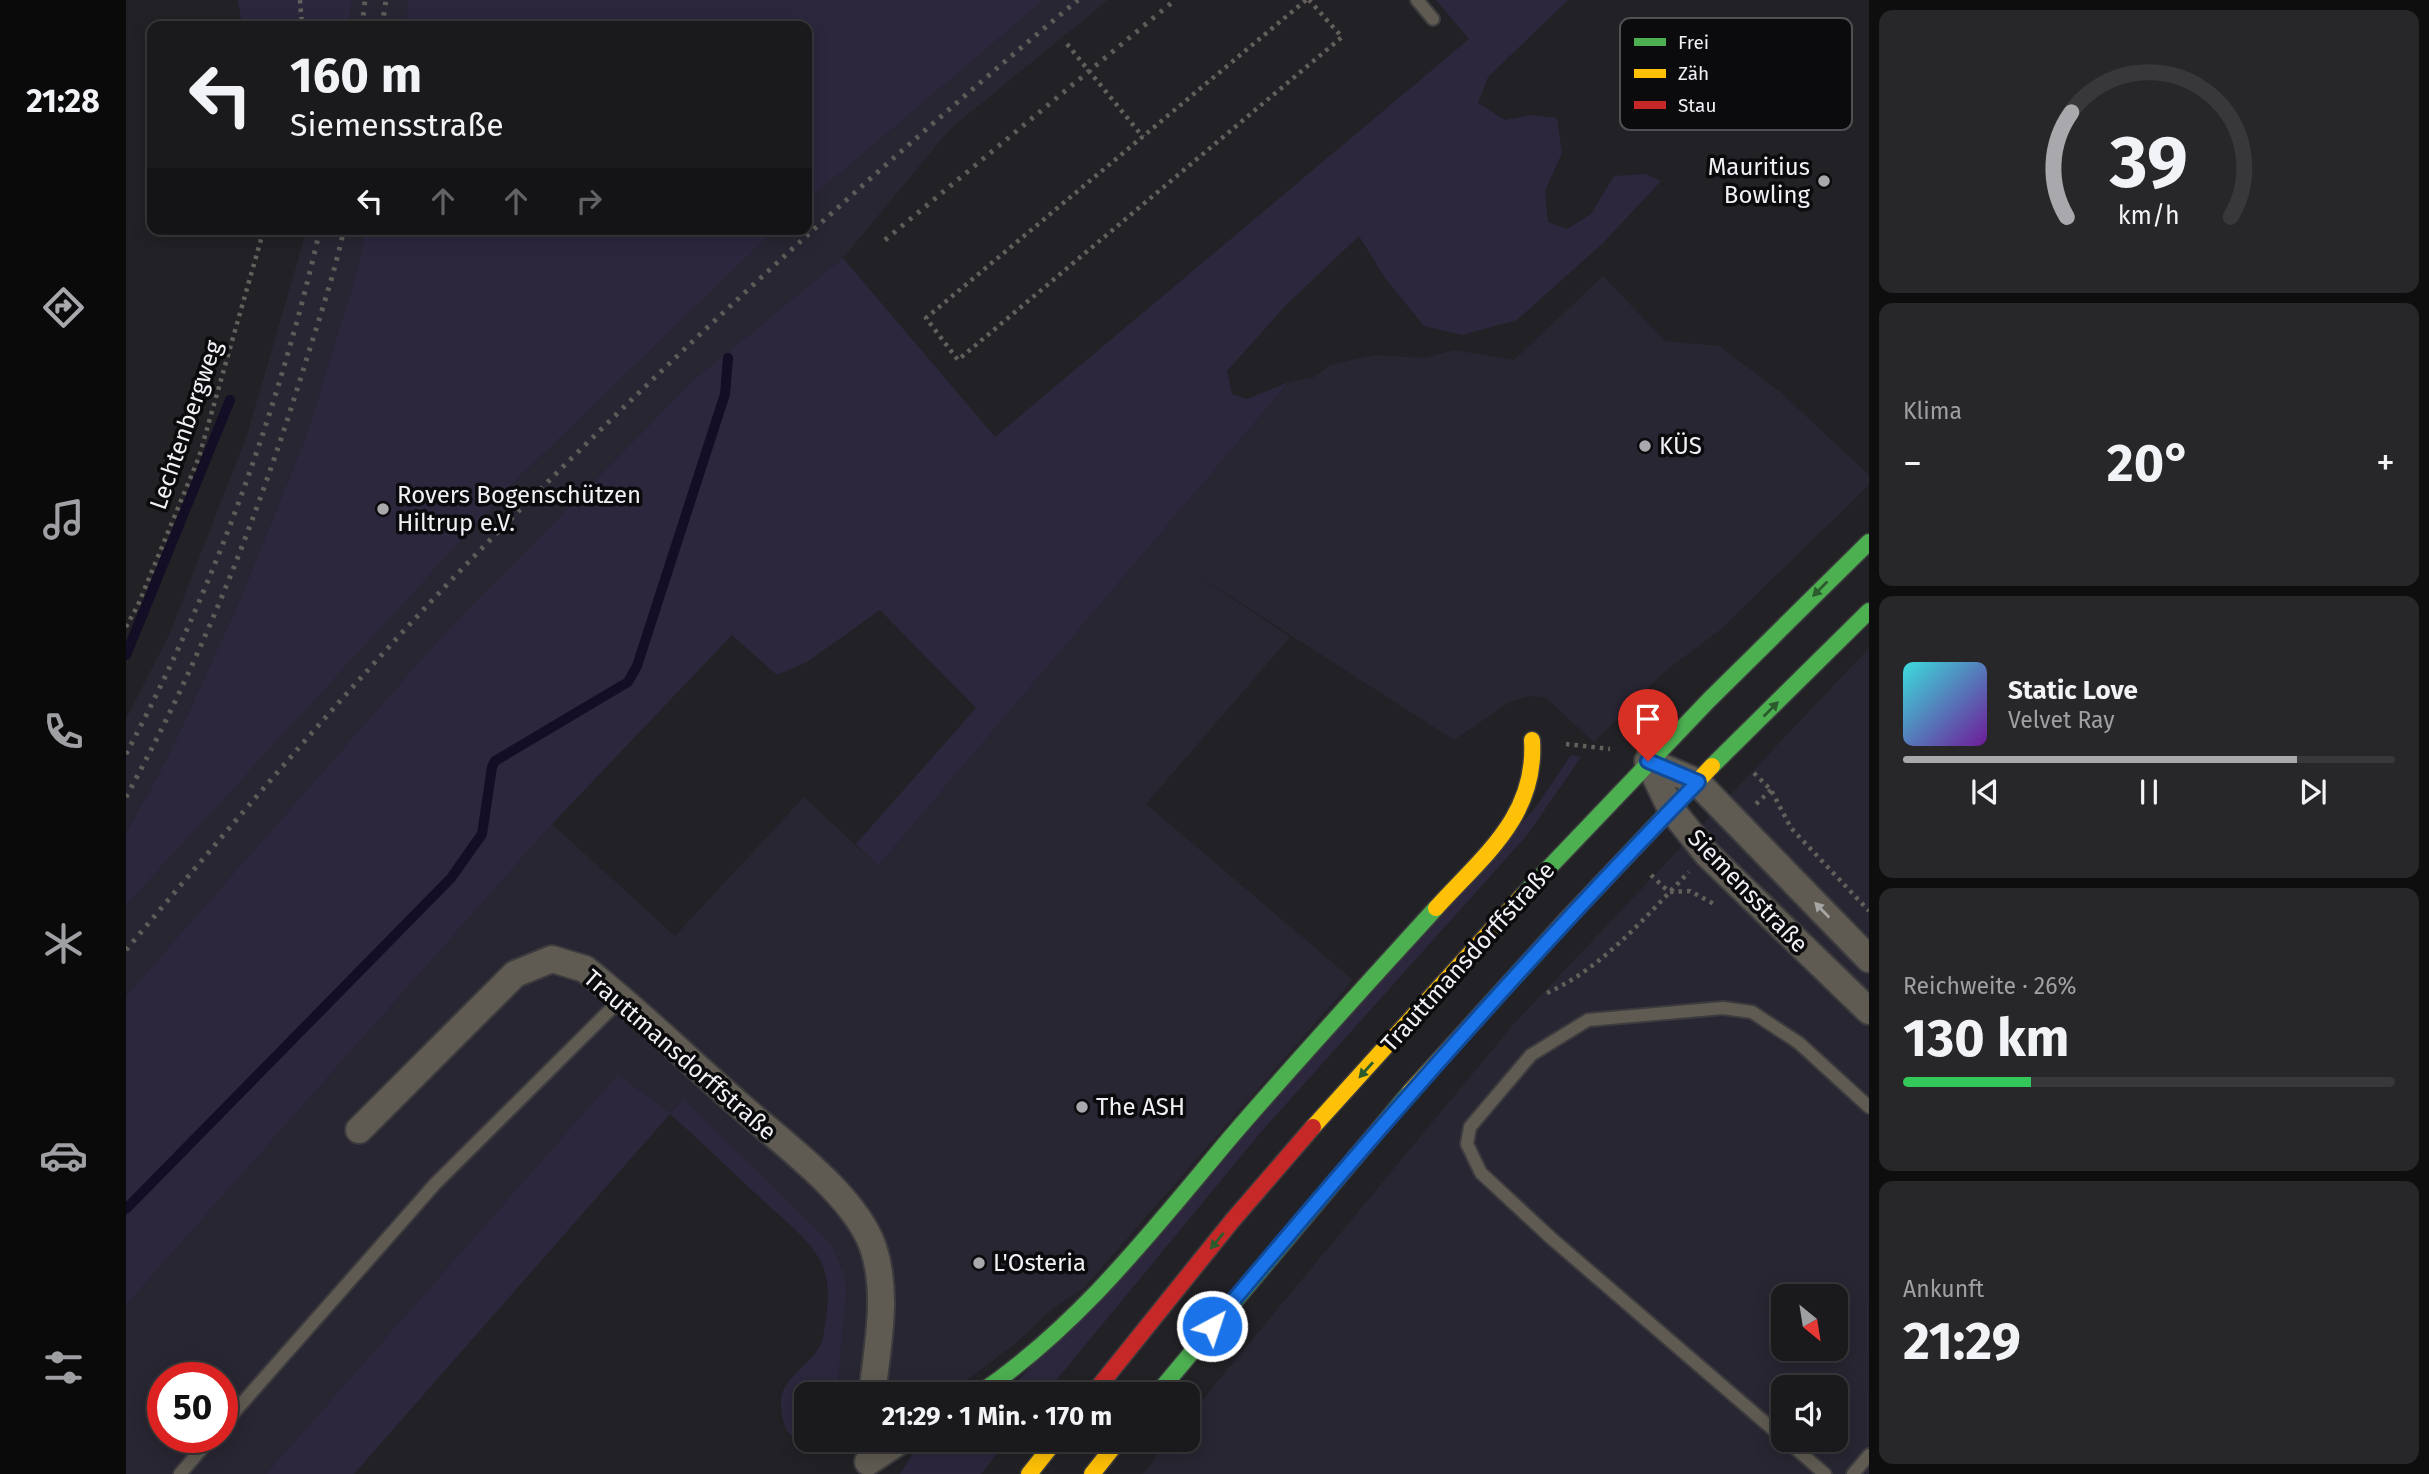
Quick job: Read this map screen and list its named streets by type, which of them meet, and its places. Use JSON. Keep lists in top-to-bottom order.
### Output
{
  "streets": {
    "main road": ["Trauttmansdorffstraße"],
    "street": ["Siemensstraße"],
    "path": ["Lechtenbergweg"]
  },
  "crossings": [
    ["Siemensstraße", "Trauttmansdorffstraße"]
  ],
  "places": [
    "Mauritius Bowling",
    "KÜS",
    "Rovers Bogenschützen Hiltrup e.V.",
    "The ASH",
    "L'Osteria"
  ],
  "legend": ["Frei", "Zäh", "Stau"],
  "north": "bottom right",
  "page": {
    "tabs": "21:28",
    "turn": ["160 m", "Siemensstraße"],
    "tile": [
      "Klima",
      ["Reichweite · 26%", "130 km"],
      ["Ankunft", "21:29"]
    ],
    "heat": ["−", "20°", "+"],
    "song": ["Static Love", "Velvet Ray"],
    "limit": "50",
    "trip": "21:29 · 1 Min. · 170 m",
    "gauge": ["39", "km/h"]
  }
}
